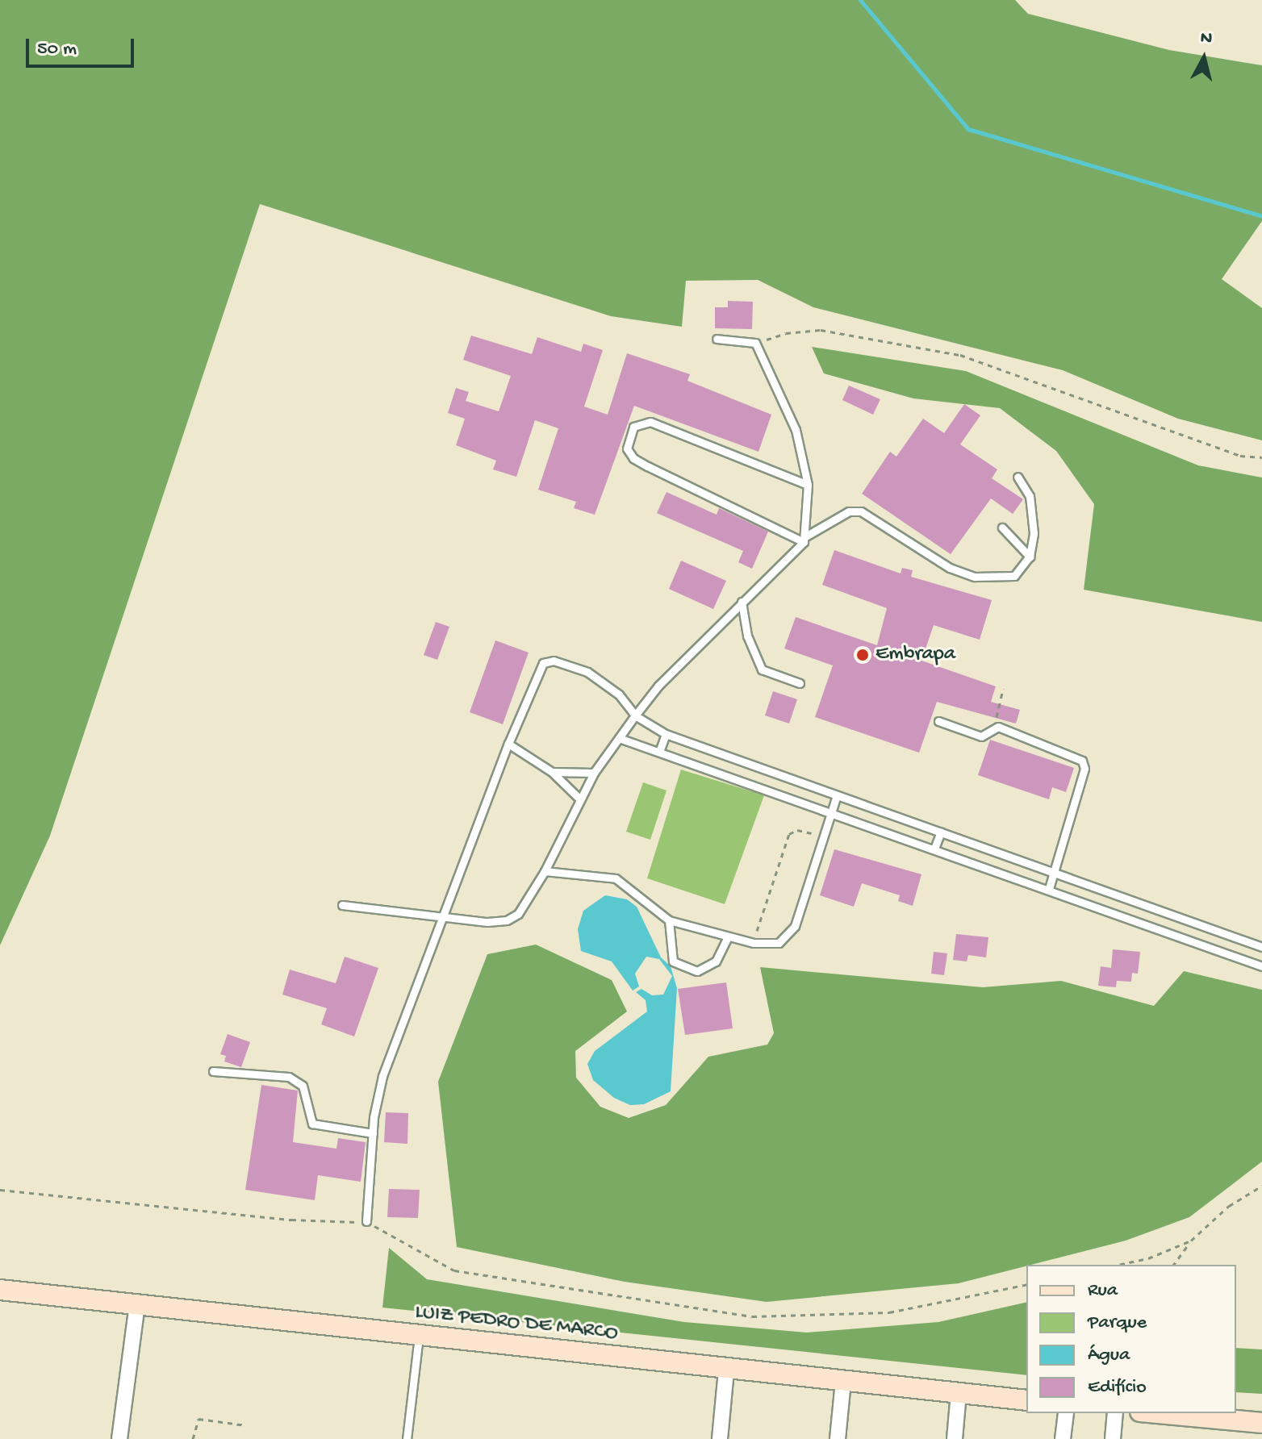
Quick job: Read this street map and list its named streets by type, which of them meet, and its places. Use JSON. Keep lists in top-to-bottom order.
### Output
{
  "streets": {
    "main road": ["LUIZ PEDRO DE MARCO"]
  },
  "places": ["Embrapa"],
  "legend": [
    "Rua",
    "Parque",
    "Água",
    "Edifício"
  ],
  "scale_bar": "50 m",
  "north": "top"
}
